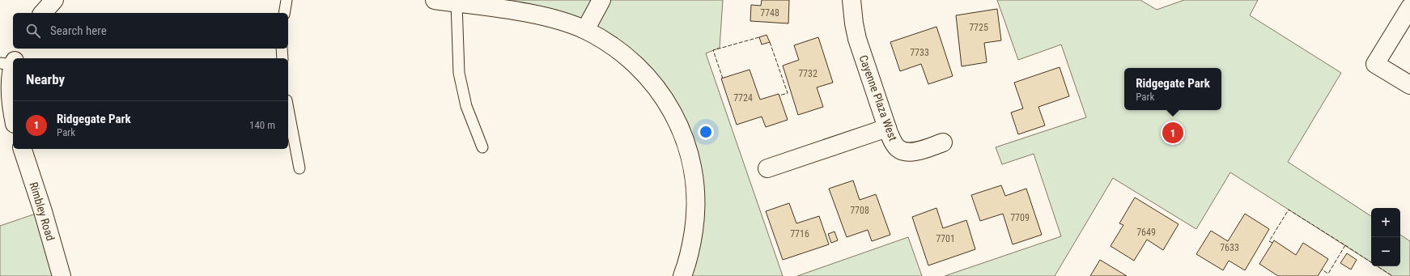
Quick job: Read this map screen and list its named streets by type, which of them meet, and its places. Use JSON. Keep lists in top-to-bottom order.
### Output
{
  "streets": {
    "street": ["Cayenne Plaza West", "Rimbley Road"]
  },
  "house_numbers": [
    "7748",
    "7725",
    "7733",
    "7732",
    "7724",
    "7708",
    "7709",
    "7649",
    "7716",
    "7701",
    "7633"
  ],
  "page": {
    "search": "Search here",
    "heading": "Nearby",
    "popup": ["Ridgegate Park", "Park"],
    "list": [
      {
        "mark": "1",
        "name": "Ridgegate Park",
        "note": "Park",
        "value": "140 m"
      }
    ],
    "pins": "1",
    "map_buttons": ["+", "−"]
  }
}
